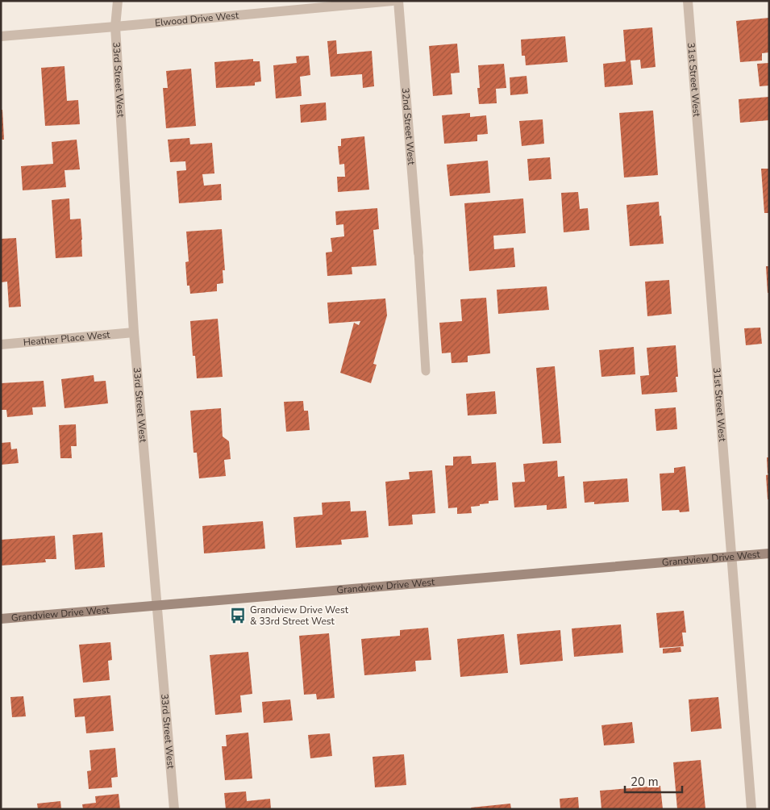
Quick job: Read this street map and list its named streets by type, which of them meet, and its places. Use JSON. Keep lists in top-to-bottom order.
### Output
{
  "streets": {
    "street": [
      "Elwood Drive West",
      "33rd Street West",
      "31st Street West",
      "32nd Street West",
      "Heather Place West",
      "Grandview Drive West"
    ]
  },
  "crossings": [
    ["Elwood Drive West", "33rd Street West"],
    ["33rd Street West", "Heather Place West"],
    ["33rd Street West", "Grandview Drive West"],
    ["31st Street West", "Grandview Drive West"]
  ],
  "places": {
    "bus stop": ["Grandview Drive West & 33rd Street West"]
  },
  "scale_bar": "20 m"
}
